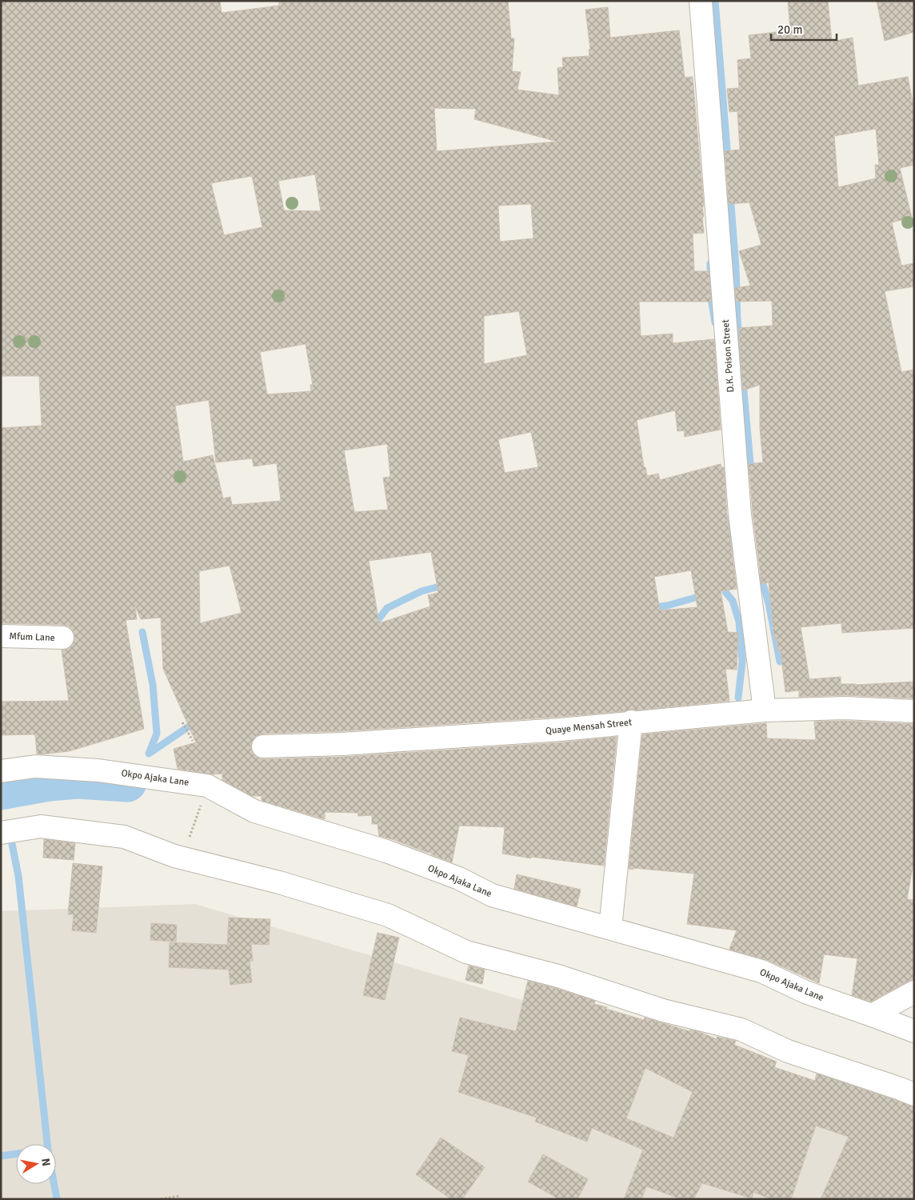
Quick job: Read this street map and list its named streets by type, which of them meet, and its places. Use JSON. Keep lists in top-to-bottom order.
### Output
{
  "streets": {
    "street": [
      "D.K. Poison Street",
      "Mfum Lane",
      "Quaye Mensah Street",
      "Okpo Ajaka Lane"
    ]
  },
  "crossings": [
    ["D.K. Poison Street", "Quaye Mensah Street"]
  ],
  "scale_bar": "20 m",
  "north": "right"
}
